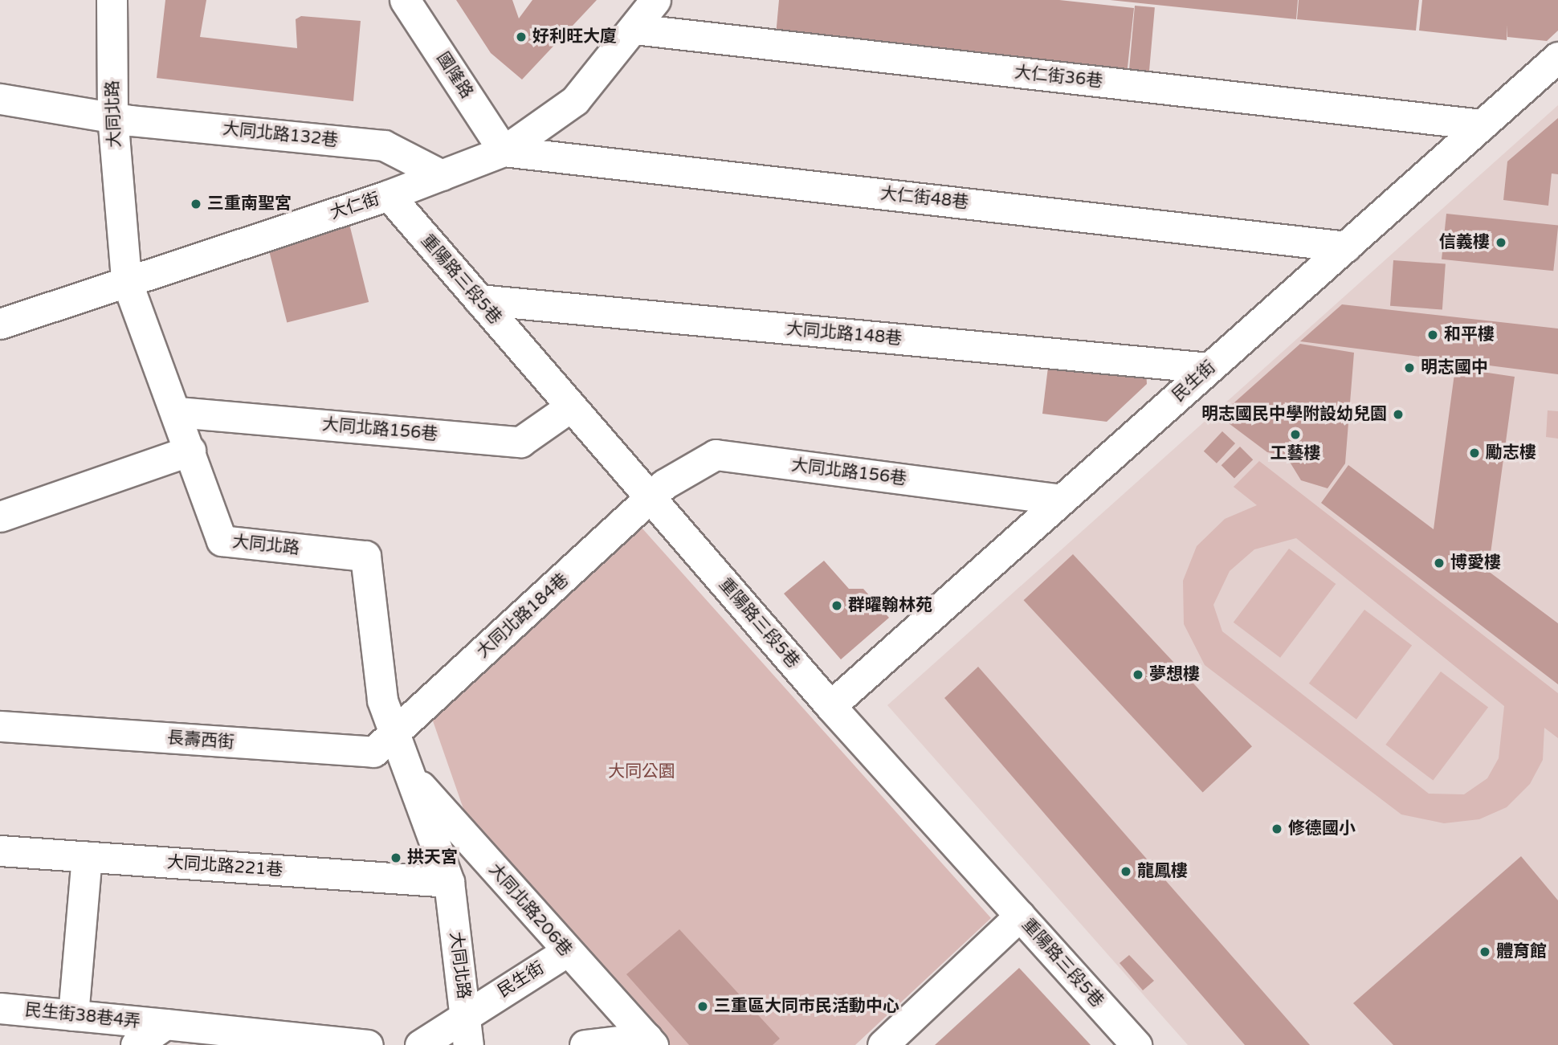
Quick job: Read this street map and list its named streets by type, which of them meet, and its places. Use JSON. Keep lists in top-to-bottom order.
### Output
{
  "streets": {
    "street": [
      "國隆路",
      "大仁街36巷",
      "大同北路",
      "大同北路132巷",
      "大仁街48巷",
      "大仁街",
      "重陽路三段5巷",
      "大同北路148巷",
      "民生街",
      "大同北路156巷",
      "大同北路184巷",
      "長壽西街",
      "大同北路221巷",
      "大同北路206巷",
      "民生街38巷4弄"
    ]
  },
  "crossings": [
    ["國隆路", "大仁街48巷"],
    ["國隆路", "大仁街"],
    ["大仁街36巷", "大仁街"],
    ["大仁街36巷", "民生街"],
    ["大同北路", "大同北路132巷"],
    ["大同北路", "大仁街"],
    ["大同北路", "民生街"],
    ["大同北路", "大同北路156巷"],
    ["大同北路", "大同北路184巷"],
    ["大同北路", "長壽西街"],
    ["大同北路", "大同北路221巷"],
    ["大同北路", "大同北路206巷"],
    ["大同北路132巷", "大仁街"],
    ["大仁街48巷", "大仁街"],
    ["大仁街48巷", "民生街"],
    ["大仁街", "重陽路三段5巷"],
    ["重陽路三段5巷", "大同北路148巷"],
    ["重陽路三段5巷", "民生街"],
    ["重陽路三段5巷", "大同北路156巷"],
    ["重陽路三段5巷", "大同北路184巷"],
    ["大同北路148巷", "民生街"],
    ["民生街", "大同北路156巷"],
    ["民生街", "大同北路206巷"],
    ["大同北路156巷", "大同北路184巷"],
    ["大同北路184巷", "長壽西街"]
  ],
  "parks": ["大同公園"],
  "places": [
    "好利旺大廈",
    "三重南聖宮",
    "信義樓",
    "和平樓",
    "明志國中",
    "明志國民中學附設幼兒園",
    "工藝樓",
    "勵志樓",
    "博愛樓",
    "群曜翰林苑",
    "夢想樓",
    "修德國小",
    "拱天宮",
    "龍鳳樓",
    "體育館",
    "三重區大同市民活動中心"
  ]
}
